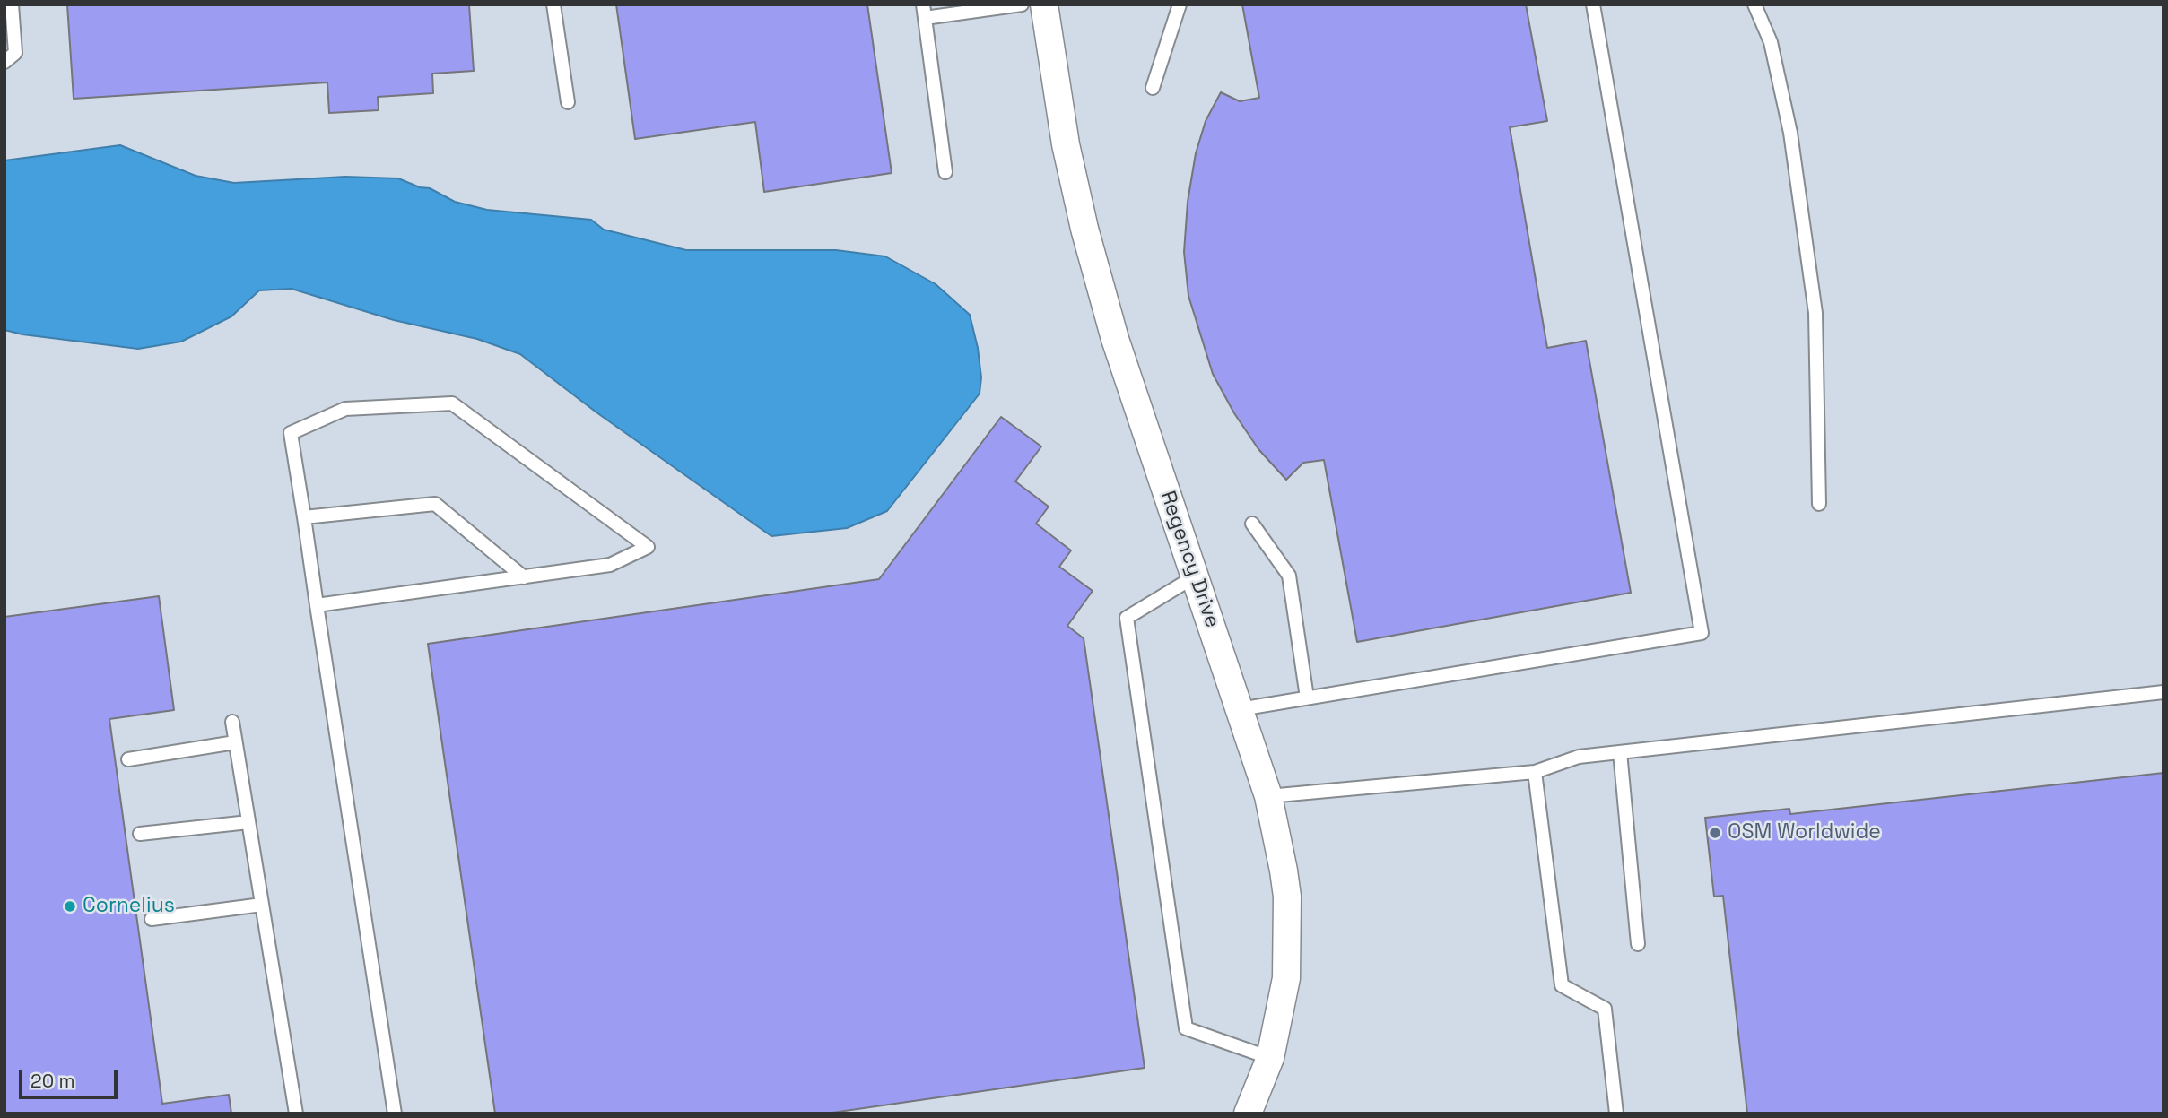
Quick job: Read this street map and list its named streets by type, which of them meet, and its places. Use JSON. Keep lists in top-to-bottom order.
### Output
{
  "streets": {
    "street": ["Regency Drive"]
  },
  "places": ["OSM Worldwide", "Cornelius"],
  "scale_bar": "20 m"
}
